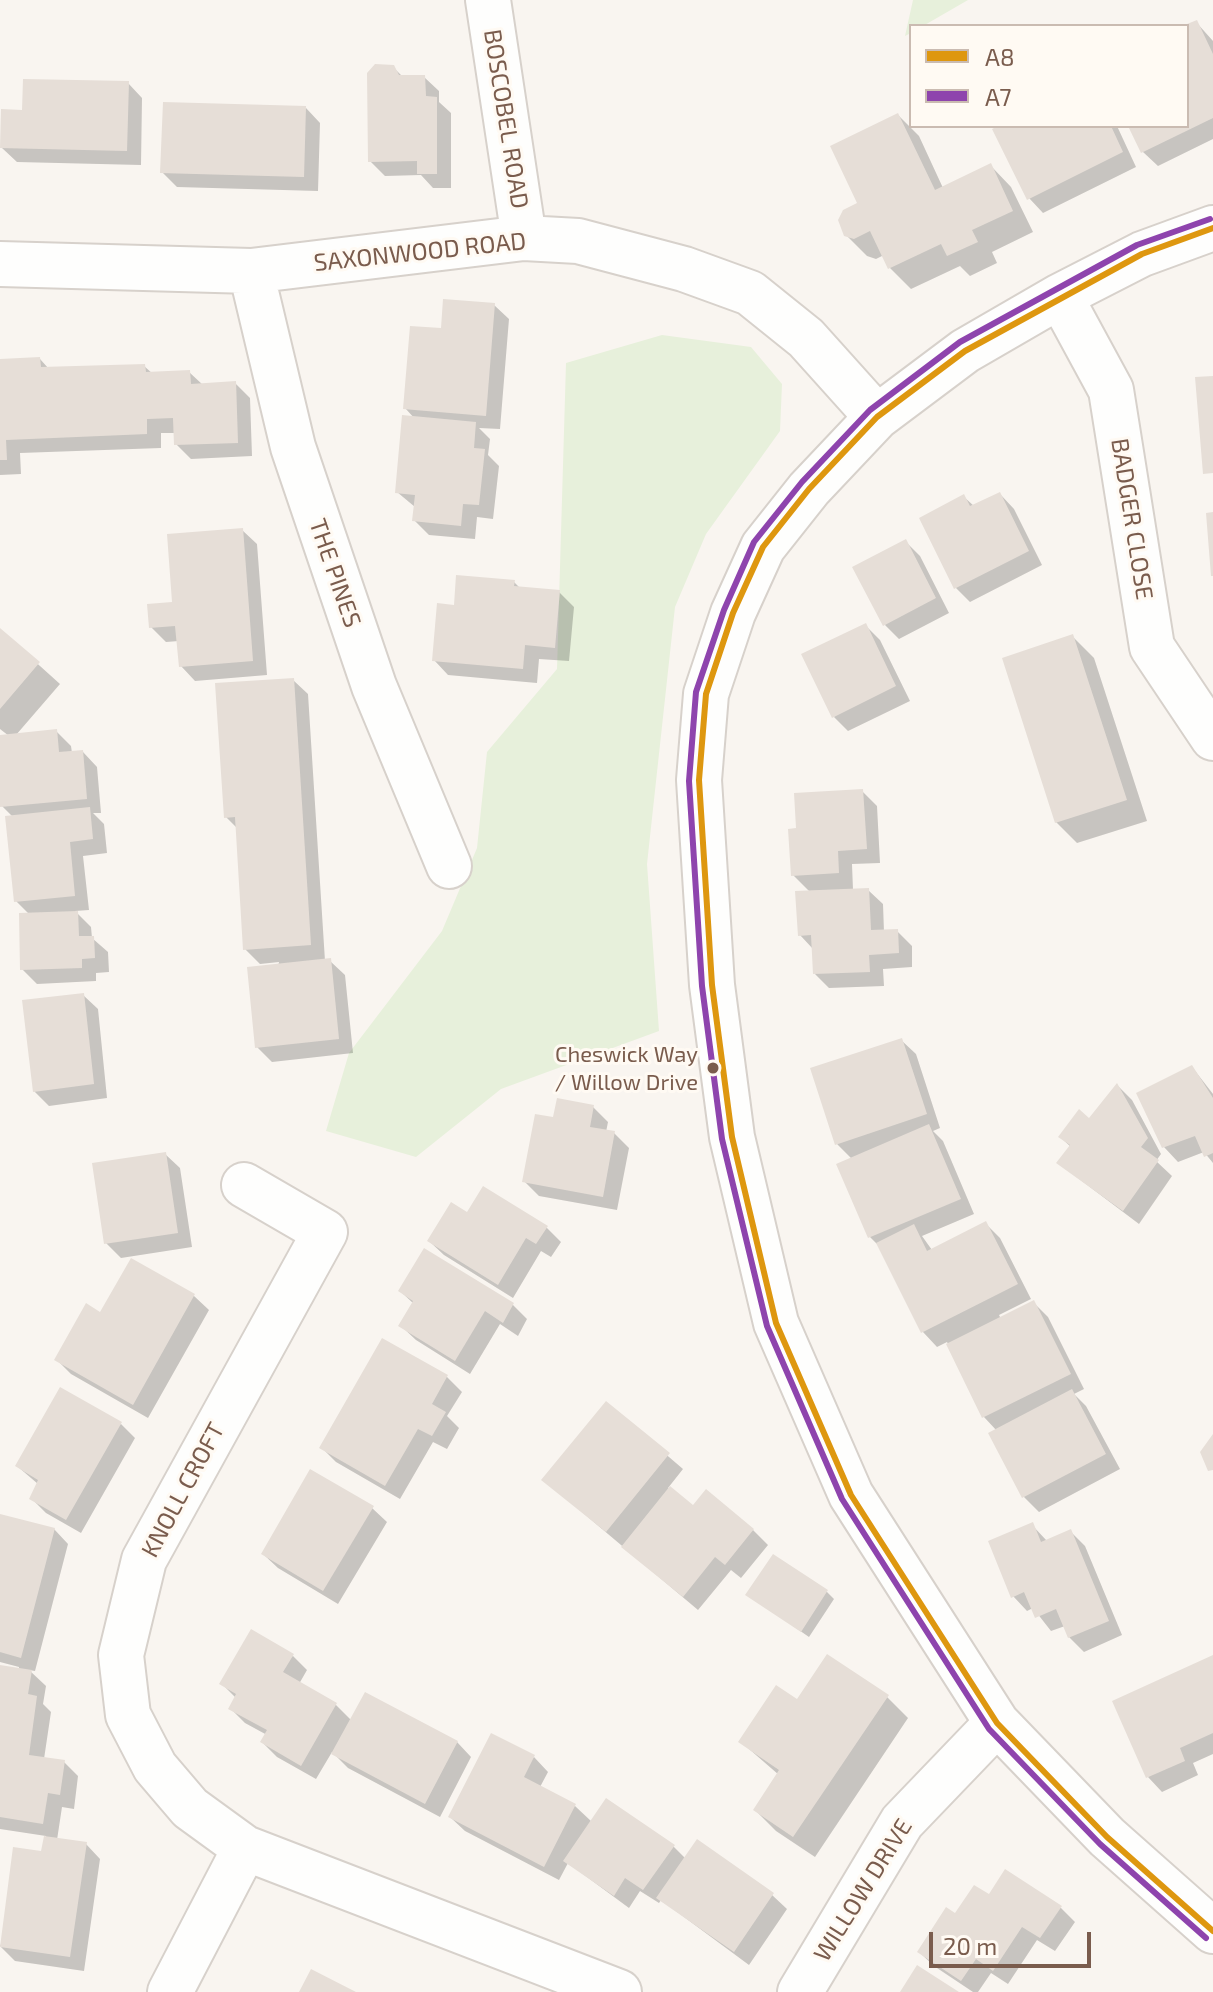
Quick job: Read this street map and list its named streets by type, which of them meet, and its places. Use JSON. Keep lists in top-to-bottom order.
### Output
{
  "streets": {
    "street": [
      "BOSCOBEL ROAD",
      "SAXONWOOD ROAD",
      "BADGER CLOSE",
      "THE PINES",
      "KNOLL CROFT",
      "WILLOW DRIVE"
    ]
  },
  "crossings": [
    ["BOSCOBEL ROAD", "SAXONWOOD ROAD"],
    ["SAXONWOOD ROAD", "THE PINES"]
  ],
  "places": ["Cheswick Way / Willow Drive"],
  "lines": ["transit line A7", "transit line A8"],
  "legend": ["A8", "A7"],
  "scale_bar": "20 m"
}
